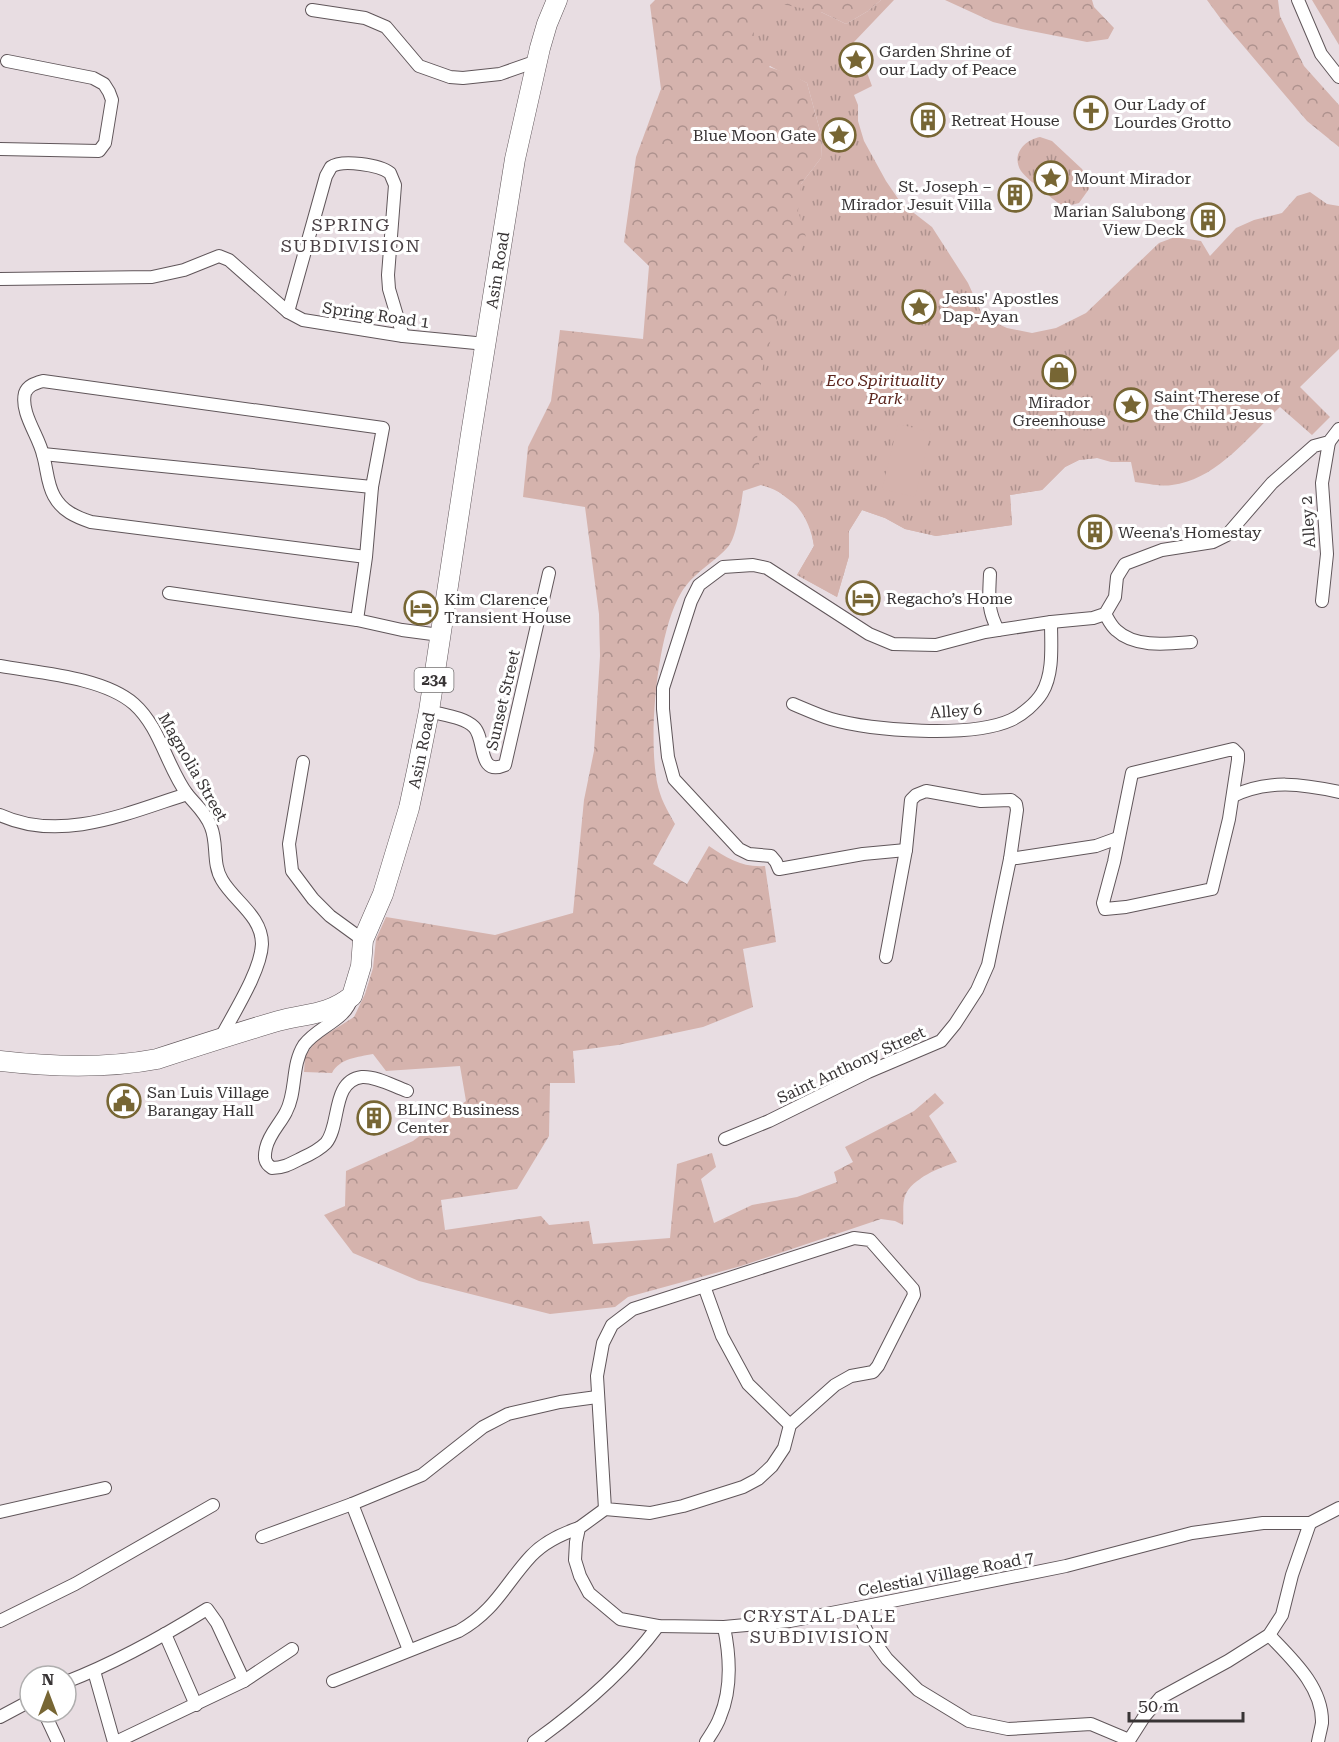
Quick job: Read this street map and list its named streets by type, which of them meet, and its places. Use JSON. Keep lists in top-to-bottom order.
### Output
{
  "streets": {
    "main road": ["Asin Road", "234"],
    "street": [
      "Spring Road 1",
      "Alley 2",
      "Sunset Street",
      "Alley 6",
      "Magnolia Street",
      "Saint Anthony Street",
      "Celestial Village Road 7"
    ]
  },
  "crossings": [
    ["Asin Road", "Spring Road 1"],
    ["Asin Road", "Sunset Street"]
  ],
  "districts": ["SPRING SUBDIVISION", "CRYSTAL DALE SUBDIVISION"],
  "parks": ["Eco Spirituality Park"],
  "places": {
    "place": [
      "Garden Shrine of our Lady of Peace",
      "Blue Moon Gate",
      "Mount Mirador",
      "Jesus' Apostles Dap-Ayan",
      "Saint Therese of the Child Jesus"
    ],
    "church": ["Our Lady of Lourdes Grotto"],
    "building": [
      "Retreat House",
      "St. Joseph – Mirador Jesuit Villa",
      "Marian Salubong View Deck",
      "Weena's Homestay",
      "BLINC Business Center"
    ],
    "shop": ["Mirador Greenhouse"],
    "hotel": ["Regacho’s Home", "Kim Clarence Transient House"],
    "public building": ["San Luis Village Barangay Hall"]
  },
  "scale_bar": "50 m",
  "north": "top"
}
